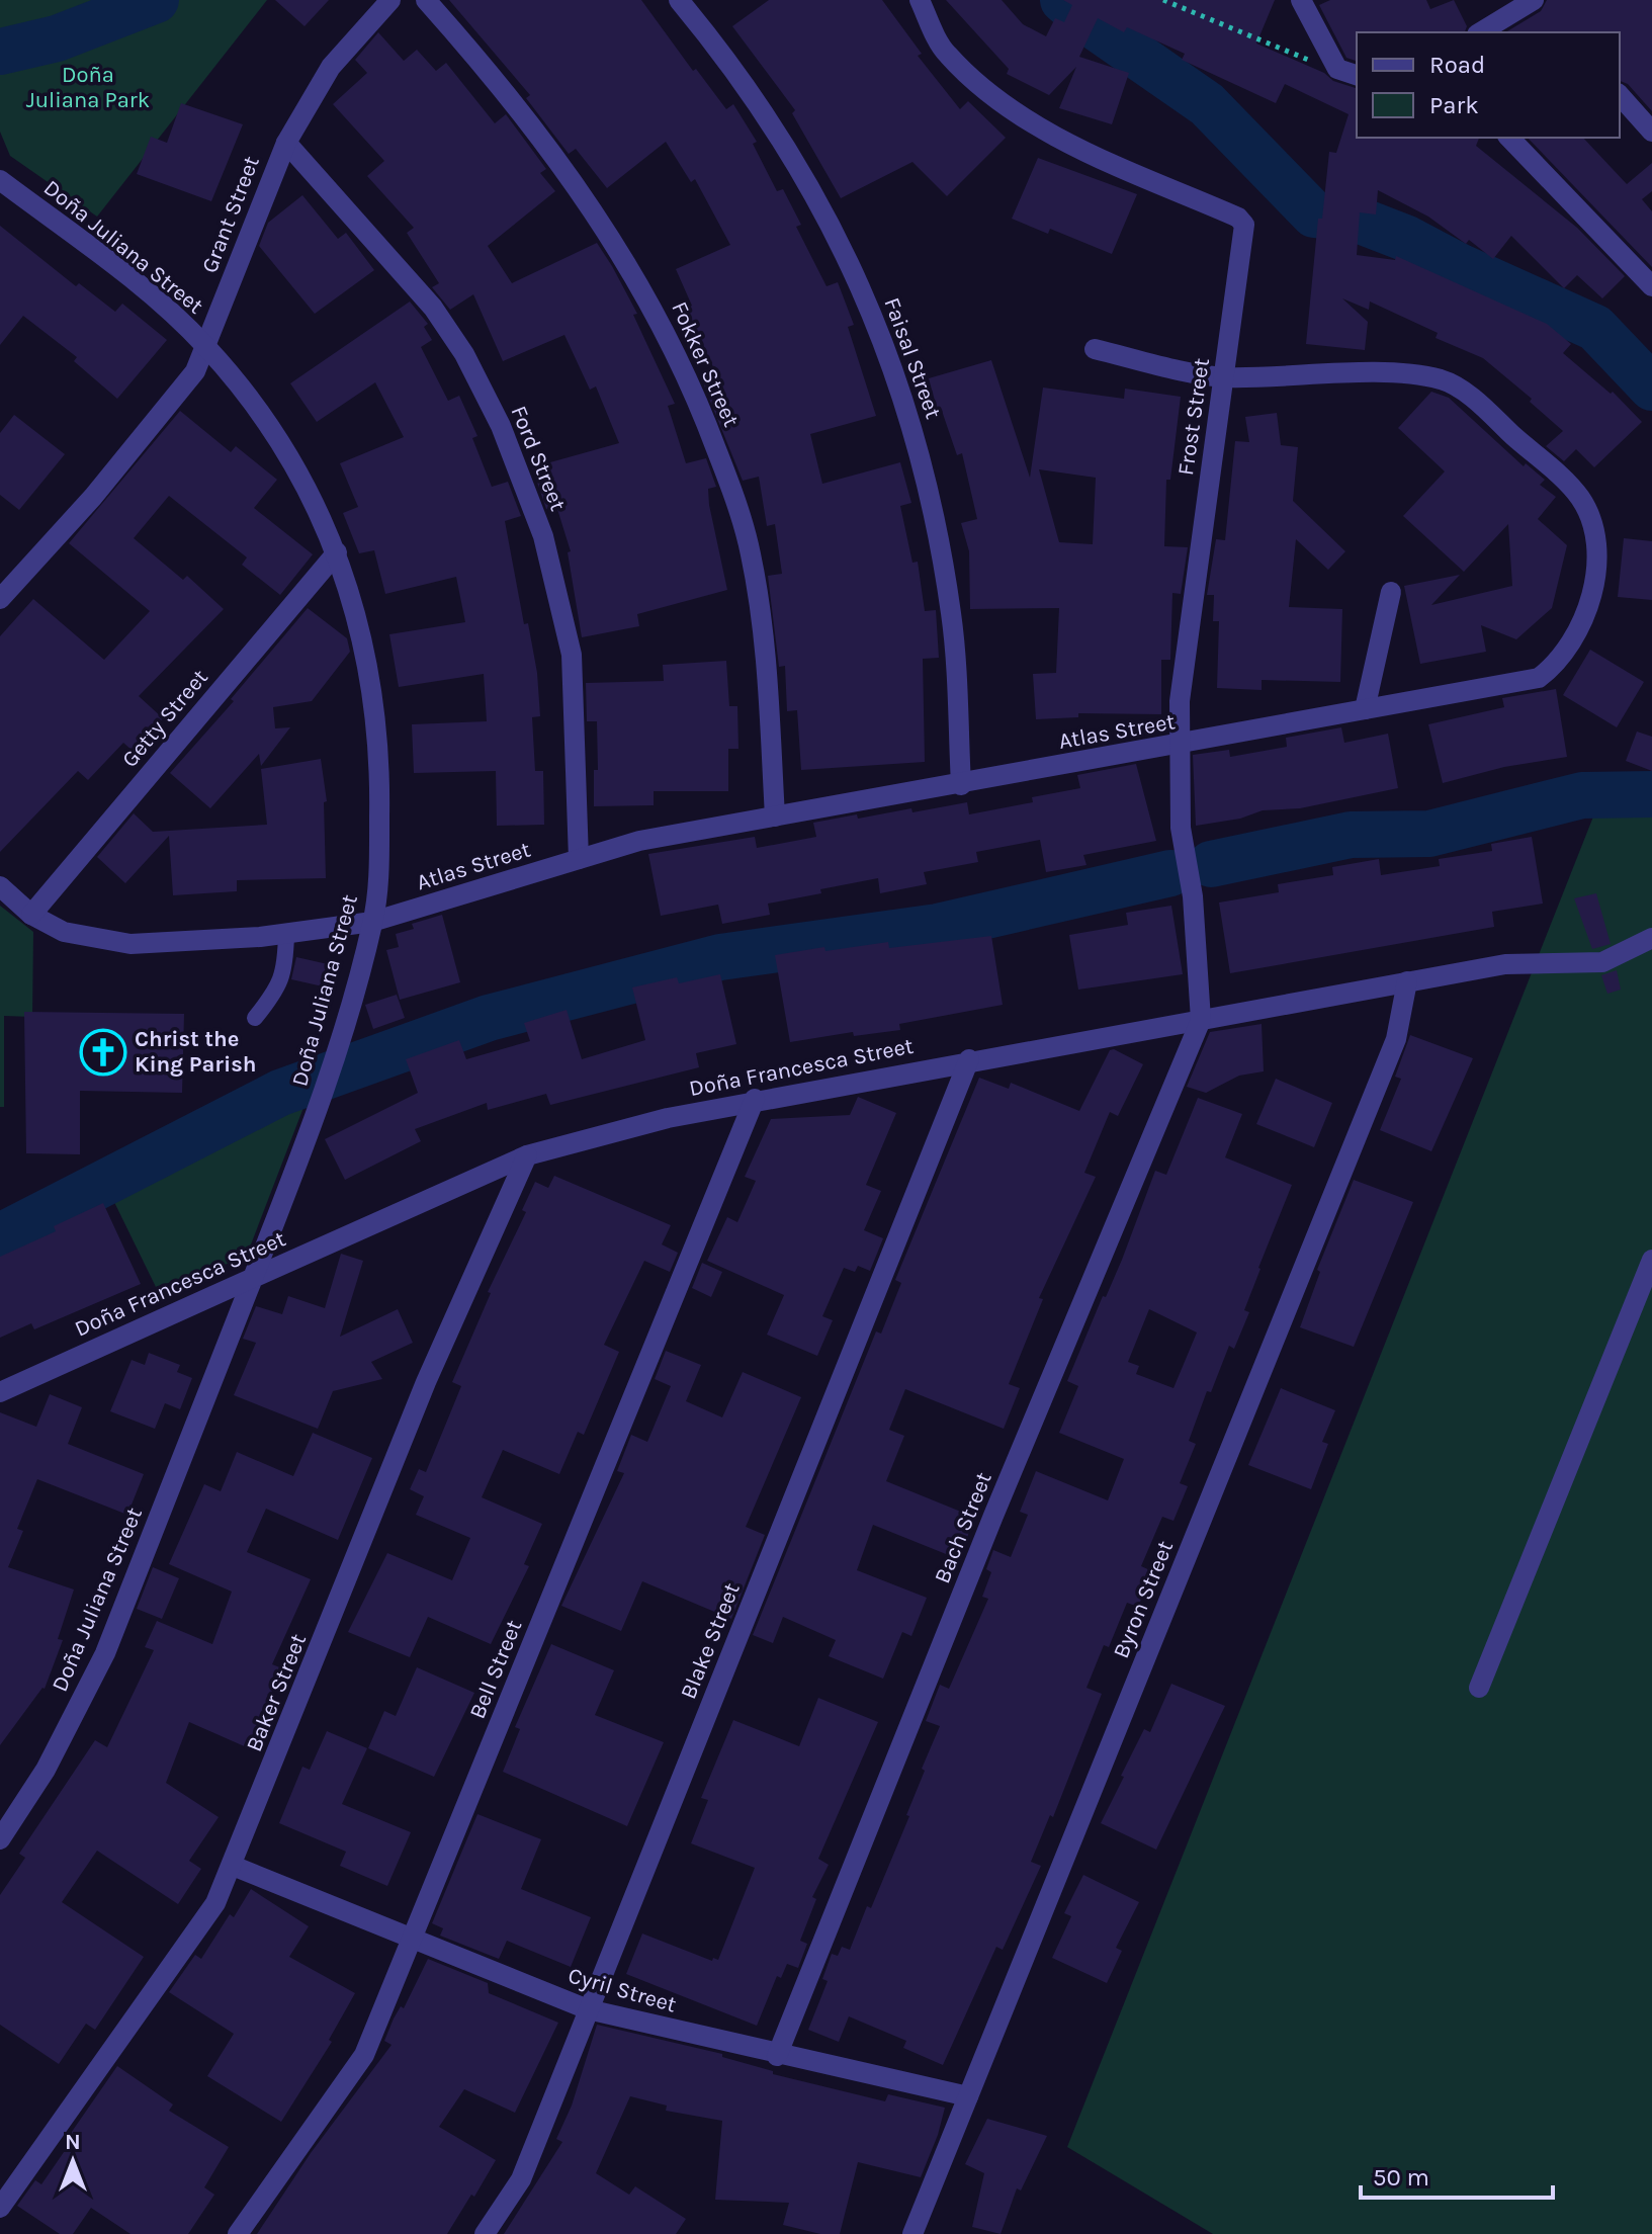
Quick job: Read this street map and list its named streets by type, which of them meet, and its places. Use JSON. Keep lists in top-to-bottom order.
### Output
{
  "streets": {
    "street": [
      "Grant Street",
      "Doña Juliana Street",
      "Faisal Street",
      "Fokker Street",
      "Frost Street",
      "Ford Street",
      "Getty Street",
      "Atlas Street",
      "Doña Francesca Street",
      "Bach Street",
      "Byron Street",
      "Blake Street",
      "Bell Street",
      "Baker Street",
      "Cyril Street"
    ]
  },
  "crossings": [
    ["Grant Street", "Doña Juliana Street"],
    ["Grant Street", "Ford Street"],
    ["Doña Juliana Street", "Getty Street"],
    ["Doña Juliana Street", "Atlas Street"],
    ["Doña Juliana Street", "Doña Francesca Street"],
    ["Faisal Street", "Atlas Street"],
    ["Fokker Street", "Atlas Street"],
    ["Frost Street", "Atlas Street"],
    ["Frost Street", "Doña Francesca Street"],
    ["Frost Street", "Bach Street"],
    ["Ford Street", "Atlas Street"],
    ["Getty Street", "Atlas Street"],
    ["Doña Francesca Street", "Bach Street"],
    ["Doña Francesca Street", "Byron Street"],
    ["Doña Francesca Street", "Blake Street"],
    ["Doña Francesca Street", "Bell Street"],
    ["Doña Francesca Street", "Baker Street"],
    ["Bach Street", "Cyril Street"],
    ["Byron Street", "Cyril Street"],
    ["Blake Street", "Cyril Street"],
    ["Bell Street", "Cyril Street"],
    ["Baker Street", "Cyril Street"]
  ],
  "parks": ["Doña Juliana Park"],
  "places": {
    "church": ["Christ the King Parish"]
  },
  "legend": ["Road", "Park"],
  "scale_bar": "50 m",
  "north": "top"
}
